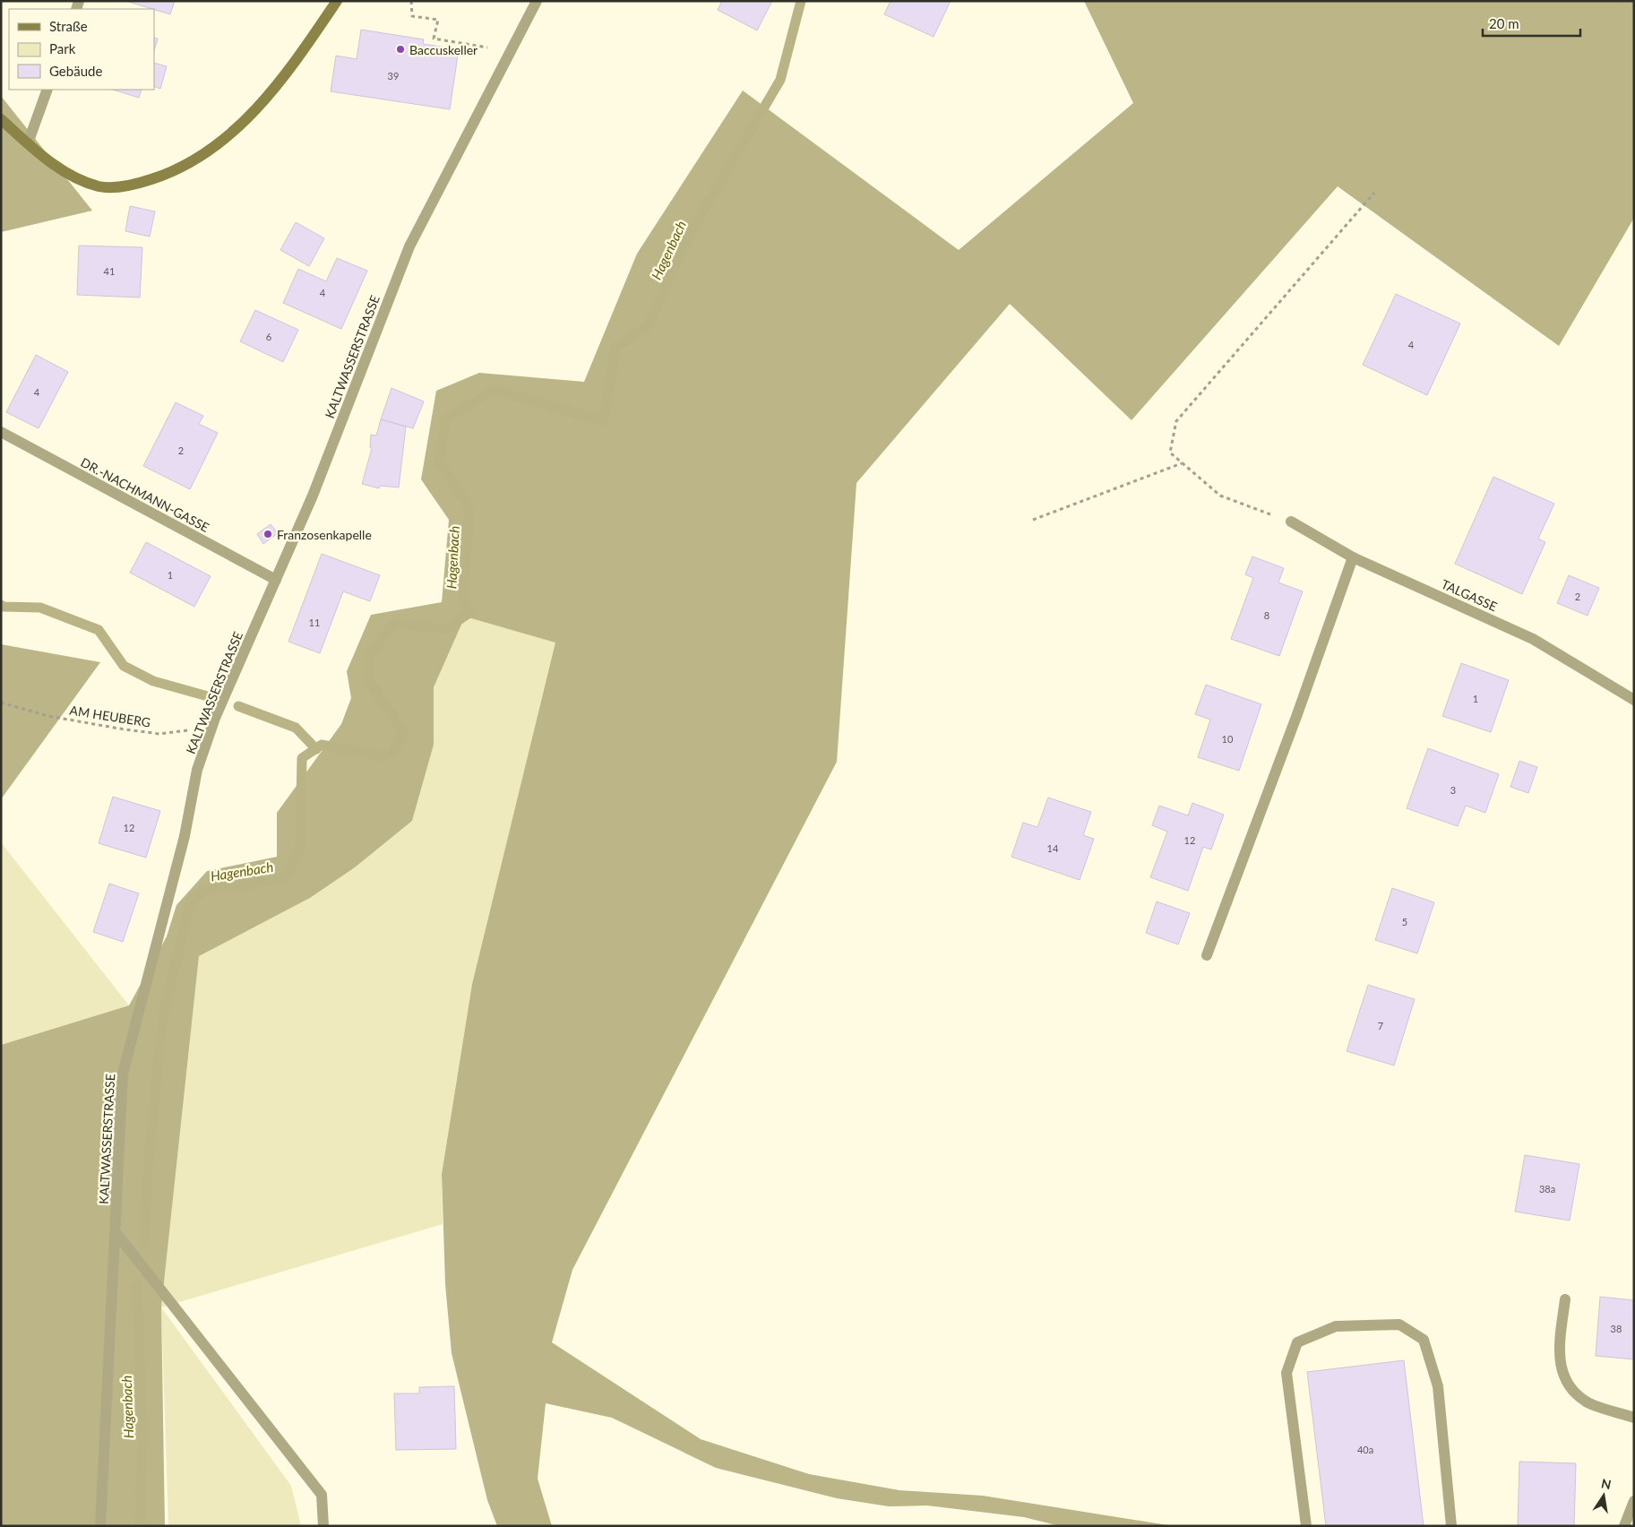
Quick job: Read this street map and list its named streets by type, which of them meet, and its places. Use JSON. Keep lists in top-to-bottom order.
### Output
{
  "streets": {
    "street": ["KALTWASSERSTRASSE", "DR.-NACHMANN-GASSE", "TALGASSE"],
    "path": ["AM HEUBERG"]
  },
  "crossings": [
    ["KALTWASSERSTRASSE", "DR.-NACHMANN-GASSE"],
    ["KALTWASSERSTRASSE", "AM HEUBERG"]
  ],
  "water": ["Hagenbach"],
  "places": ["Baccuskeller", "Franzosenkapelle"],
  "house_numbers": [
    "39",
    "41",
    "4",
    "6",
    "4",
    "4",
    "2",
    "1",
    "2",
    "8",
    "11",
    "1",
    "10",
    "3",
    "12",
    "12",
    "14",
    "5",
    "7",
    "38a",
    "38",
    "40a"
  ],
  "legend": ["Straße", "Park", "Gebäude"],
  "scale_bar": "20 m",
  "north": "top"
}
